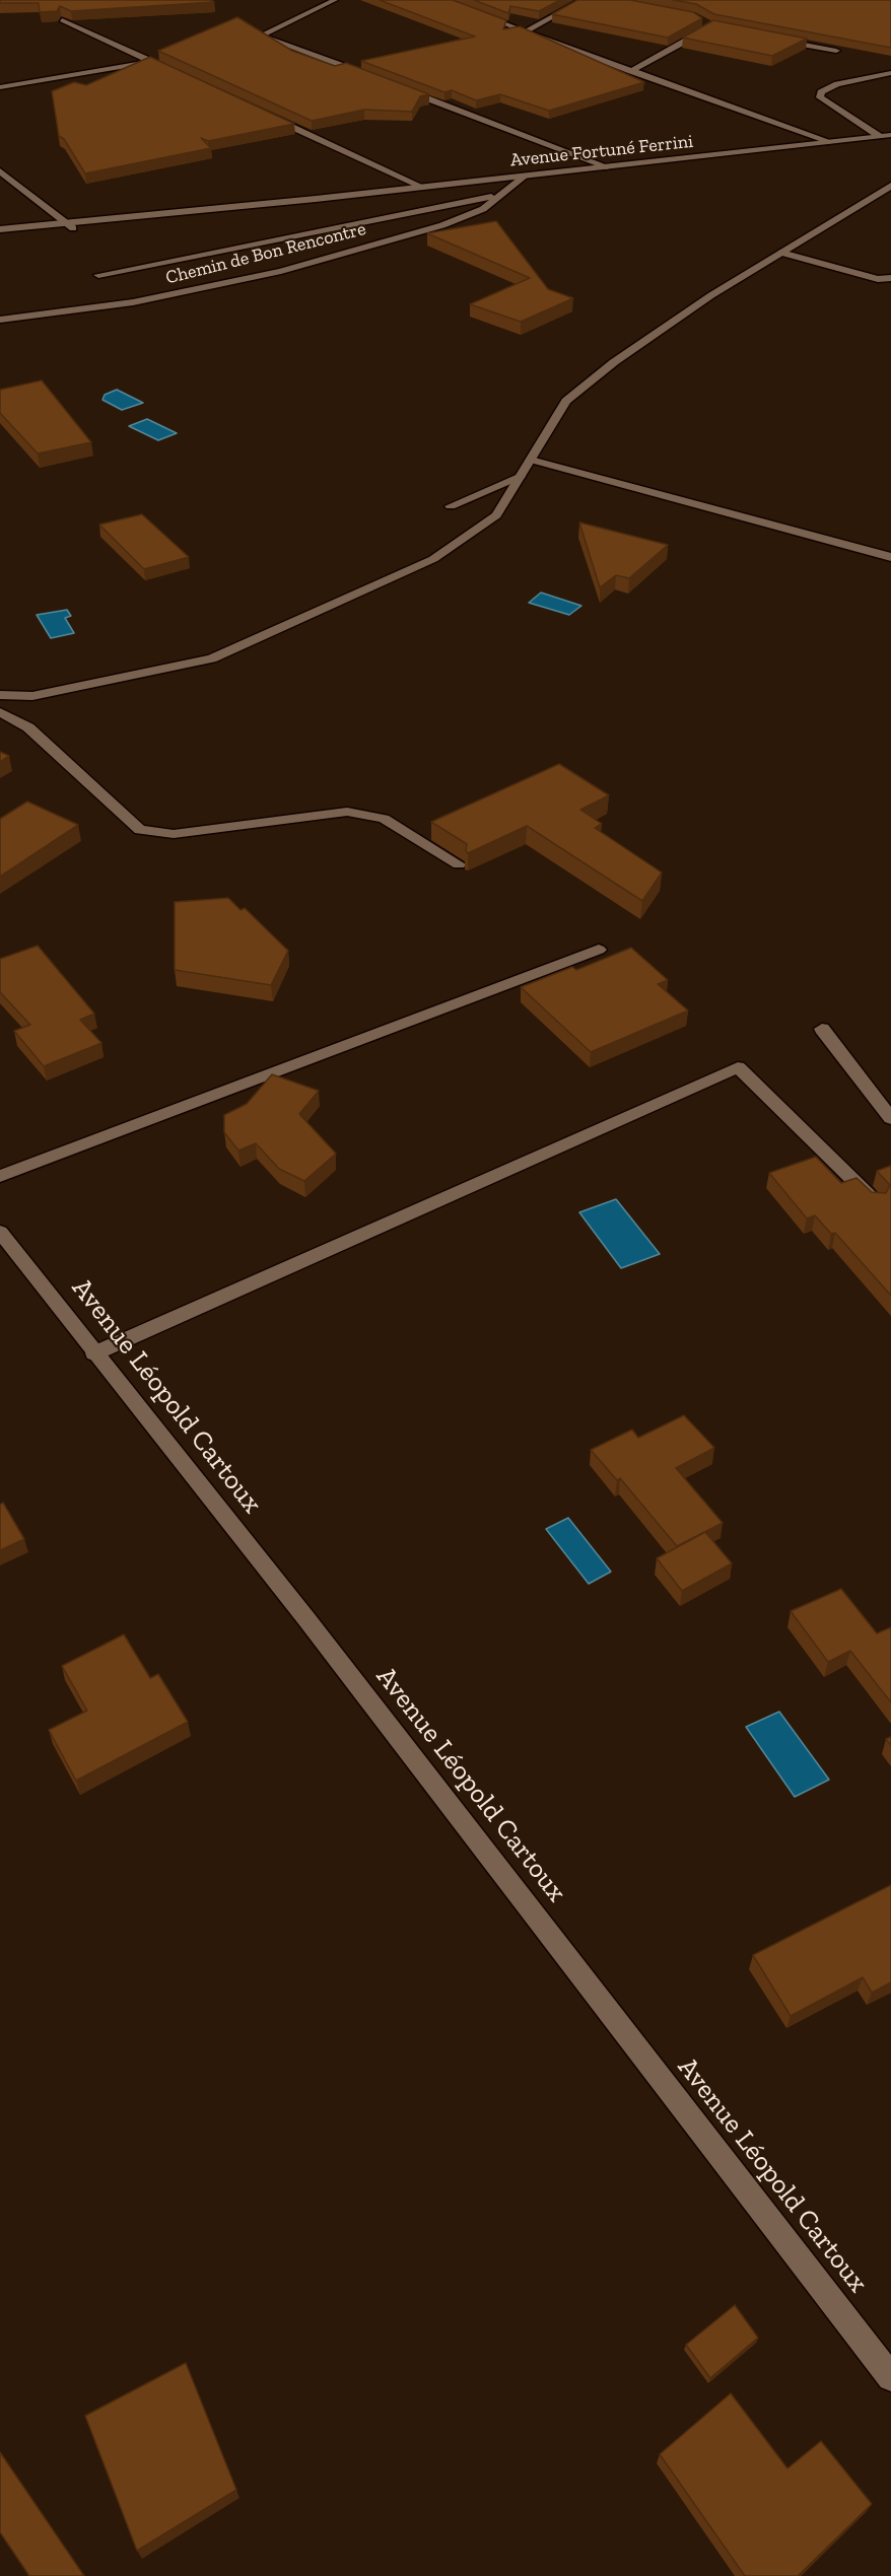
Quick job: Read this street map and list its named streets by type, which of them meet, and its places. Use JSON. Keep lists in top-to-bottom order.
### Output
{
  "streets": {
    "street": ["Avenue Fortuné Ferrini", "Chemin de Bon Rencontre", "Avenue Léopold Cartoux"]
  },
  "crossings": [
    ["Avenue Fortuné Ferrini", "Chemin de Bon Rencontre"]
  ]
}
